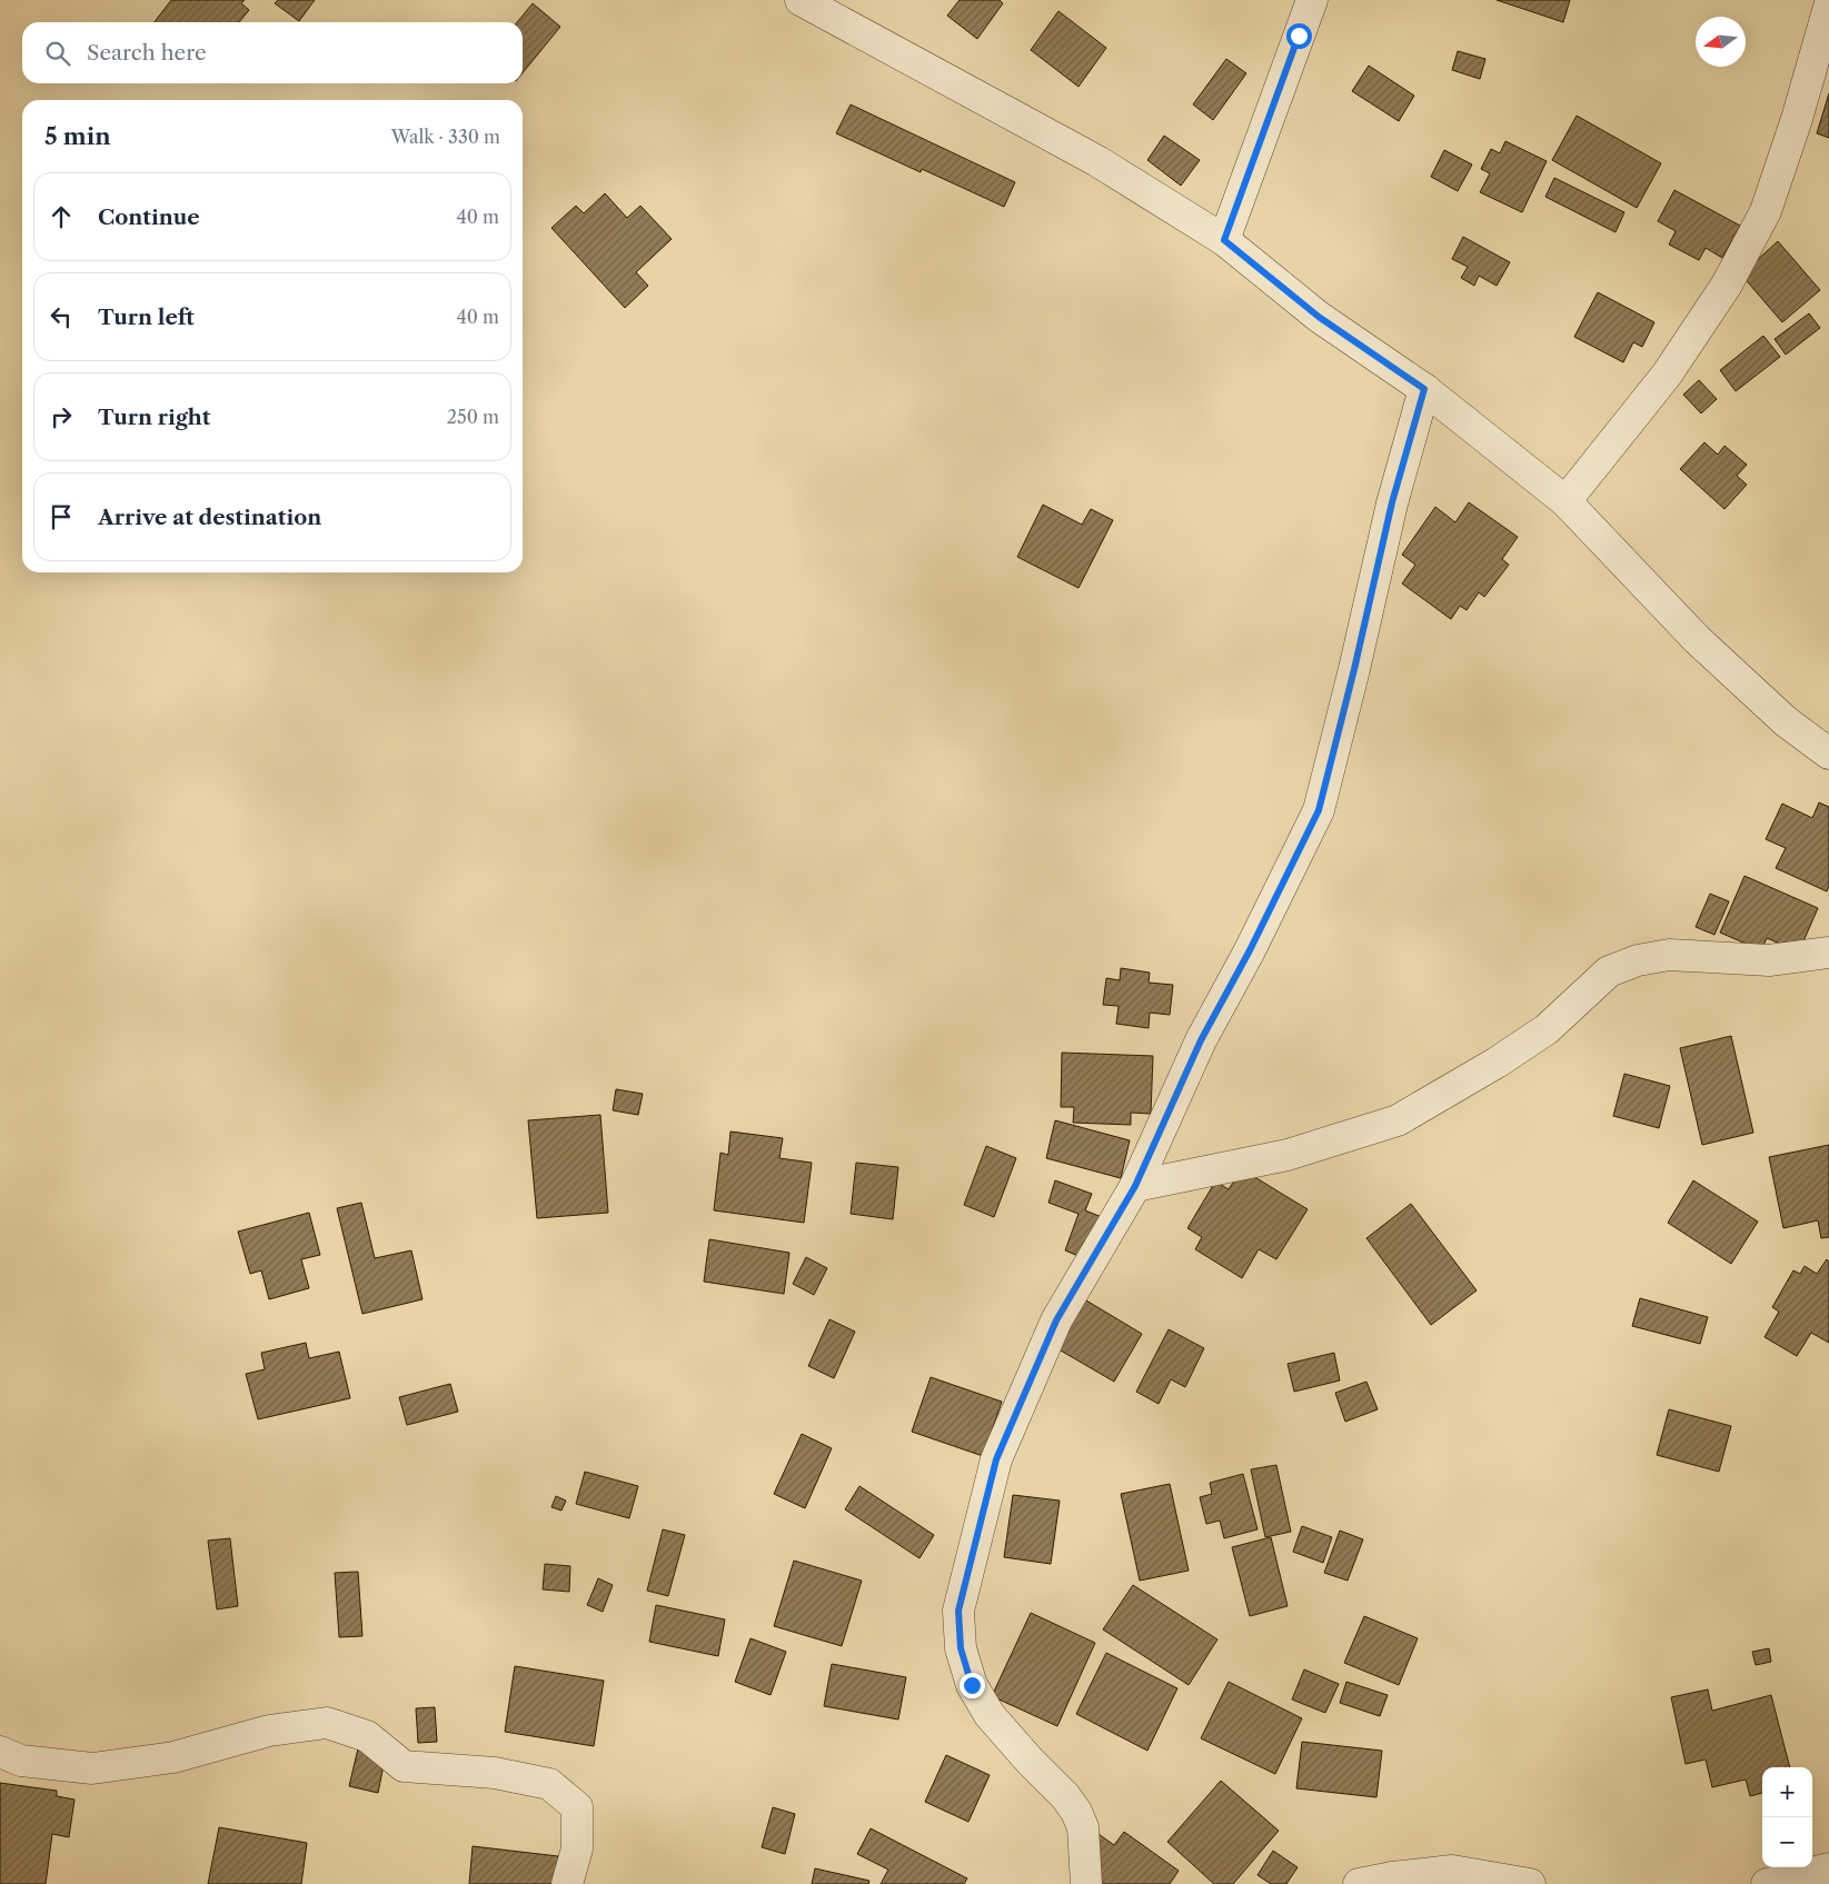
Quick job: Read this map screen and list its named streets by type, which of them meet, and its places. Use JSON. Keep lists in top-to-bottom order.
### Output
{
  "north": "left",
  "page": {
    "search": "Search here",
    "heading": ["5 min", "Walk · 330 m"],
    "list": [
      ["Continue", "40 m"],
      ["Turn left", "40 m"],
      ["Turn right", "250 m"],
      "Arrive at destination"
    ],
    "map_buttons": ["+", "−"]
  }
}
